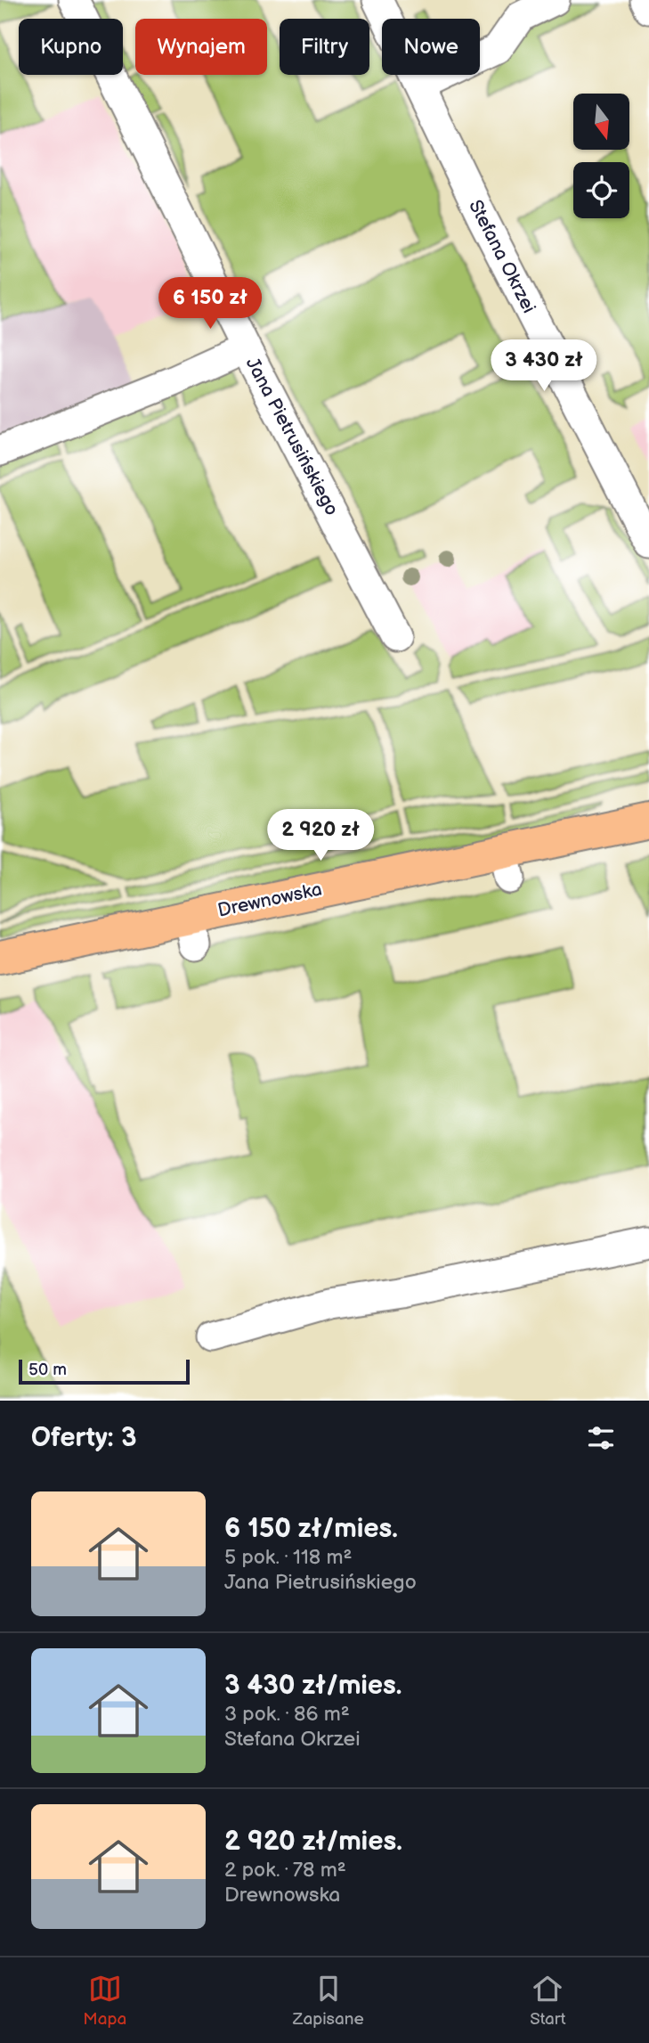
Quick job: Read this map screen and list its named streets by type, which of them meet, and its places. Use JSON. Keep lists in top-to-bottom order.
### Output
{
  "streets": {
    "main road": ["Drewnowska"],
    "street": ["Stefana Okrzei", "Jana Pietrusińskiego"]
  },
  "scale_bar": "50 m",
  "north": "bottom",
  "page": {
    "chip": [
      "Kupno",
      "Wynajem",
      "Filtry",
      "Nowe"
    ],
    "price": ["6 150 zł", "3 430 zł", "2 920 zł"],
    "scale": "50 m",
    "heading": "Oferty: 3",
    "list": [
      {
        "name": "6 150 zł/mies.",
        "note": "5 pok. · 118 m² · Jana Pietrusińskiego"
      },
      {
        "name": "3 430 zł/mies.",
        "note": "3 pok. · 86 m² · Stefana Okrzei"
      },
      {
        "name": "2 920 zł/mies.",
        "note": "2 pok. · 78 m² · Drewnowska"
      }
    ],
    "tabs": ["Mapa", "Zapisane", "Start"]
  }
}
